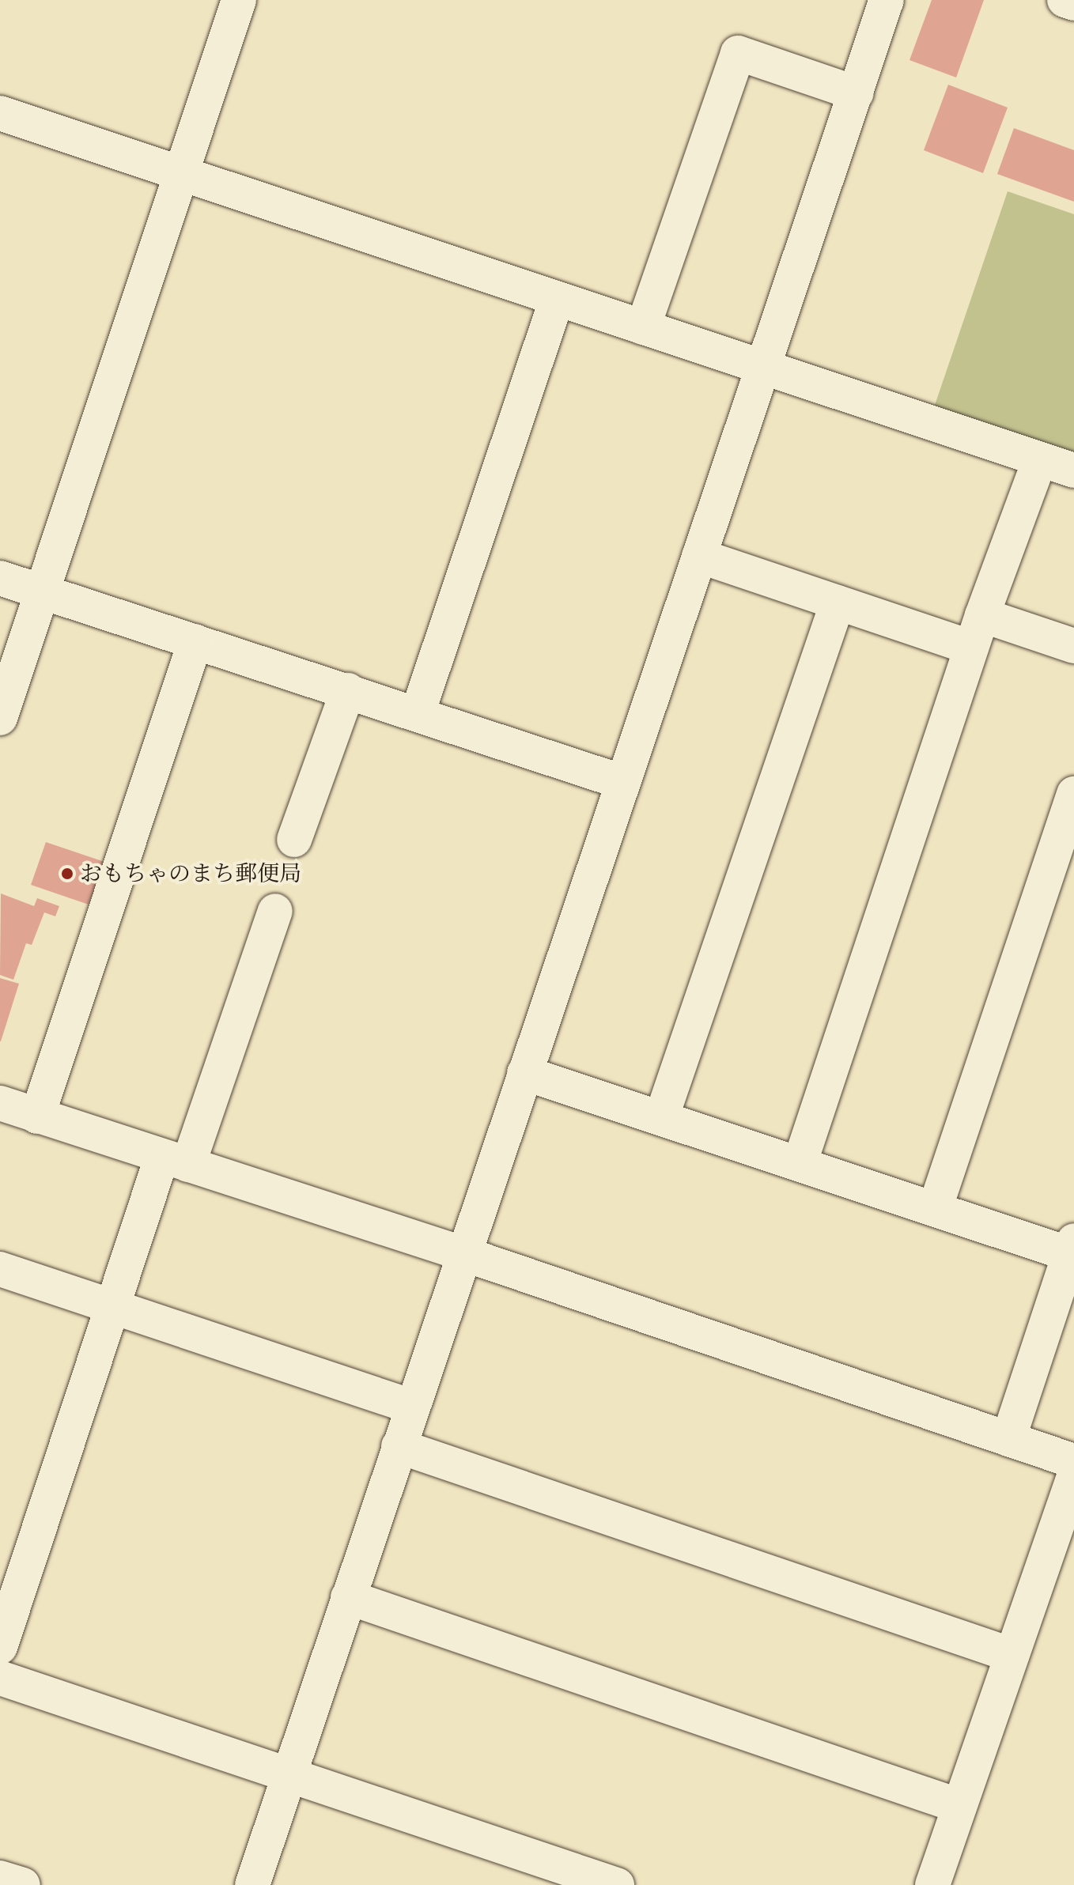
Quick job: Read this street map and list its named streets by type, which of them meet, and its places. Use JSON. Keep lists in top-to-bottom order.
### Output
{
  "places": ["おもちゃのまち郵便局"]
}
